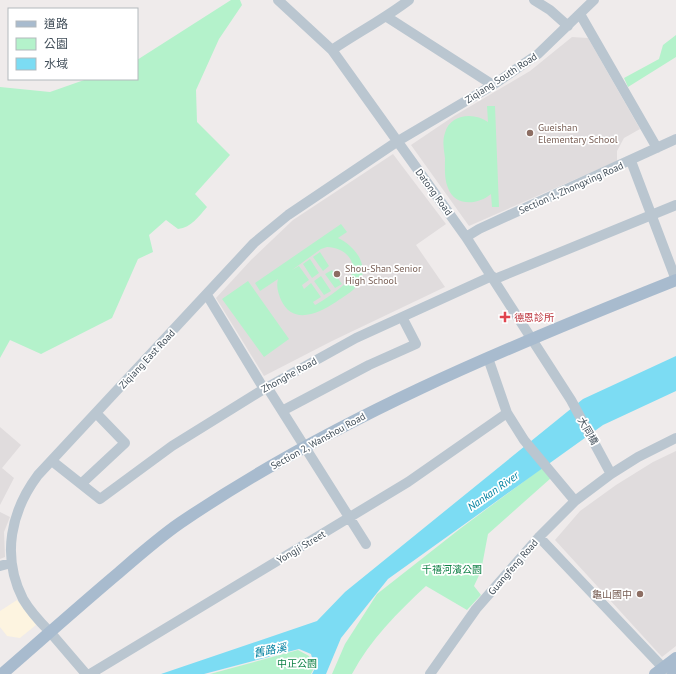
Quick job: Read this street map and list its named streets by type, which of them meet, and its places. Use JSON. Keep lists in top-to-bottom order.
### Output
{
  "streets": {
    "main road": ["Section 2, Wanshou Road"],
    "street": [
      "Ziqiang South Road",
      "Section 1, Zhongxing Road",
      "Datong Road",
      "Ziqiang East Road",
      "Zhonghe Road",
      "大同橋",
      "Yongji Street",
      "Guangfeng Road"
    ]
  },
  "crossings": [
    ["Ziqiang South Road", "Datong Road"],
    ["Ziqiang South Road", "Ziqiang East Road"],
    ["Section 1, Zhongxing Road", "Datong Road"],
    ["Datong Road", "Ziqiang East Road"],
    ["Datong Road", "Zhonghe Road"],
    ["Datong Road", "大同橋"],
    ["Datong Road", "Section 2, Wanshou Road"],
    ["Ziqiang East Road", "Section 2, Wanshou Road"],
    ["大同橋", "Guangfeng Road"]
  ],
  "water": ["Nankan River", "舊路溪"],
  "parks": ["千禧河濱公園", "中正公園"],
  "places": {
    "other": ["Gueishan Elementary School", "Shou-Shan Senior High School", "龜山國中"],
    "health": ["德恩診所"]
  },
  "legend": ["道路", "公園", "水域"]
}
